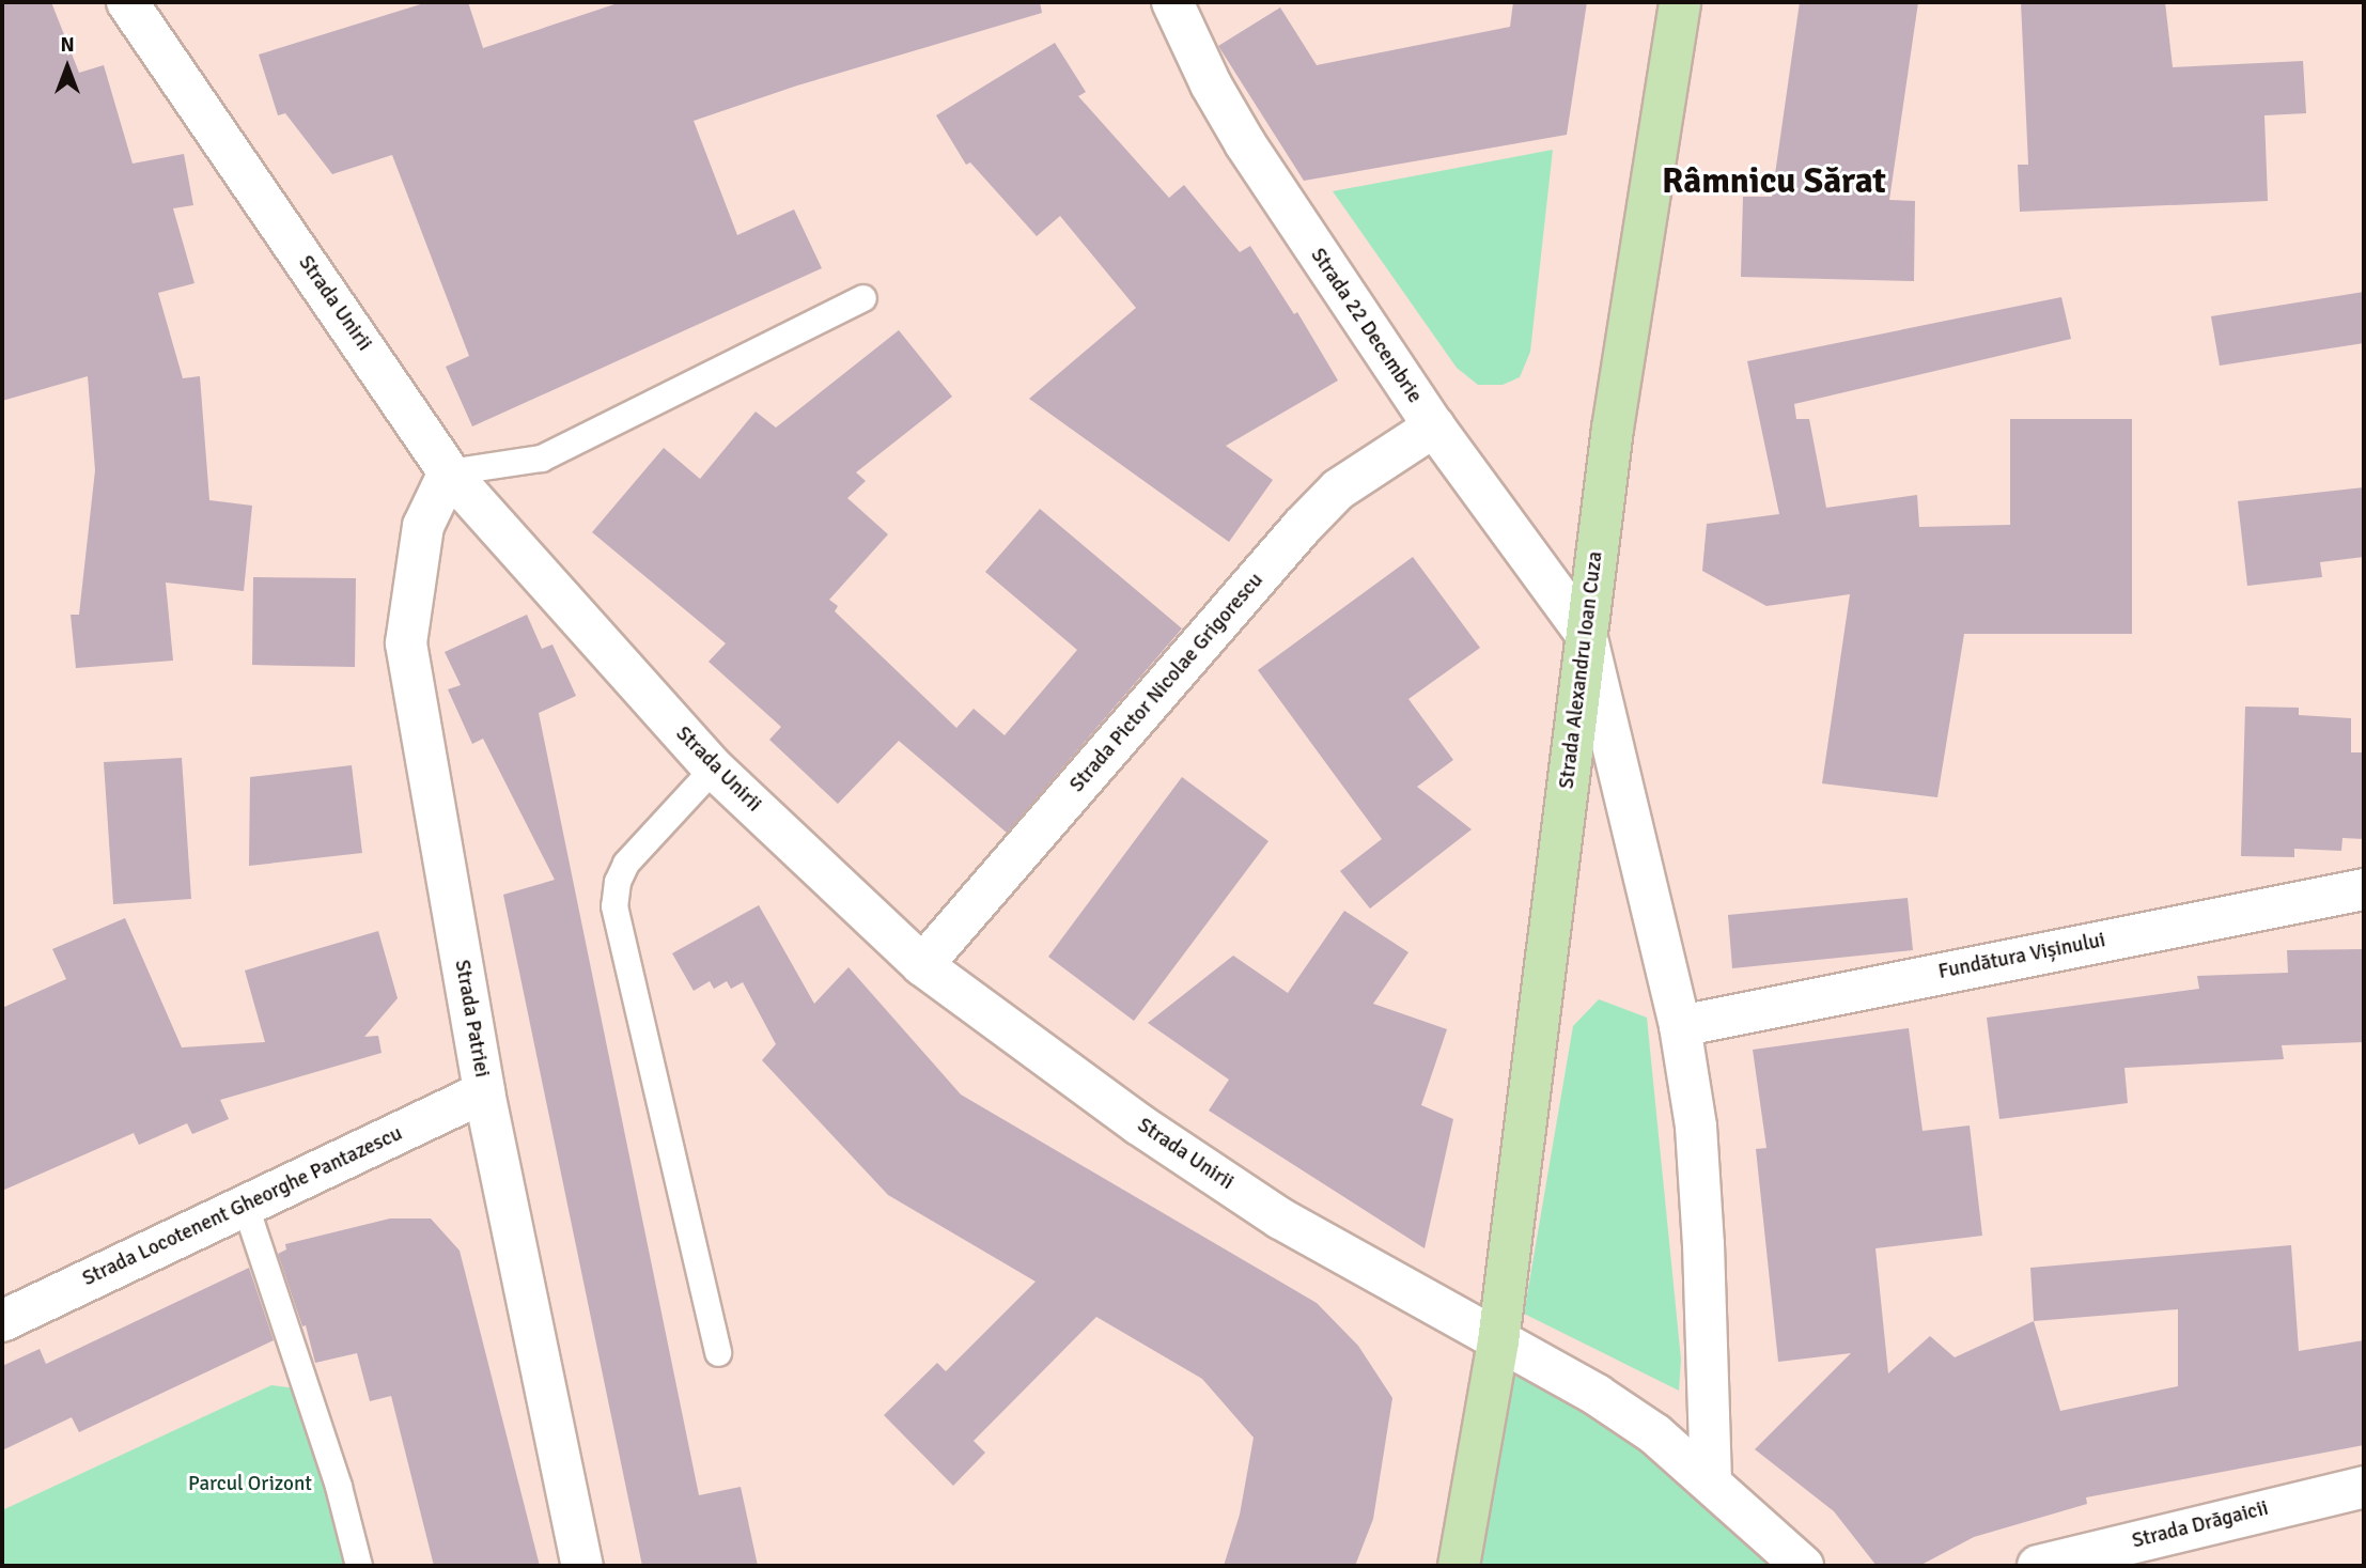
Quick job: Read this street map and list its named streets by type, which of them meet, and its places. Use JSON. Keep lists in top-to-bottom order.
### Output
{
  "streets": {
    "main road": ["Strada Alexandru Ioan Cuza"],
    "street": [
      "Strada Unirii",
      "Strada 22 Decembrie",
      "Strada Pictor Nicolae Grigorescu",
      "Fundătura Vișinului",
      "Strada Patriei",
      "Strada Locotenent Gheorghe Pantazescu",
      "Strada Drăgaicii"
    ]
  },
  "crossings": [
    ["Strada Unirii", "Strada Alexandru Ioan Cuza"],
    ["Strada Unirii", "Strada Pictor Nicolae Grigorescu"],
    ["Strada Unirii", "Strada Patriei"],
    ["Strada 22 Decembrie", "Strada Alexandru Ioan Cuza"],
    ["Strada 22 Decembrie", "Strada Pictor Nicolae Grigorescu"],
    ["Strada Patriei", "Strada Locotenent Gheorghe Pantazescu"]
  ],
  "districts": ["Râmnicu Sărat"],
  "parks": ["Parcul Orizont"],
  "north": "top"
}
